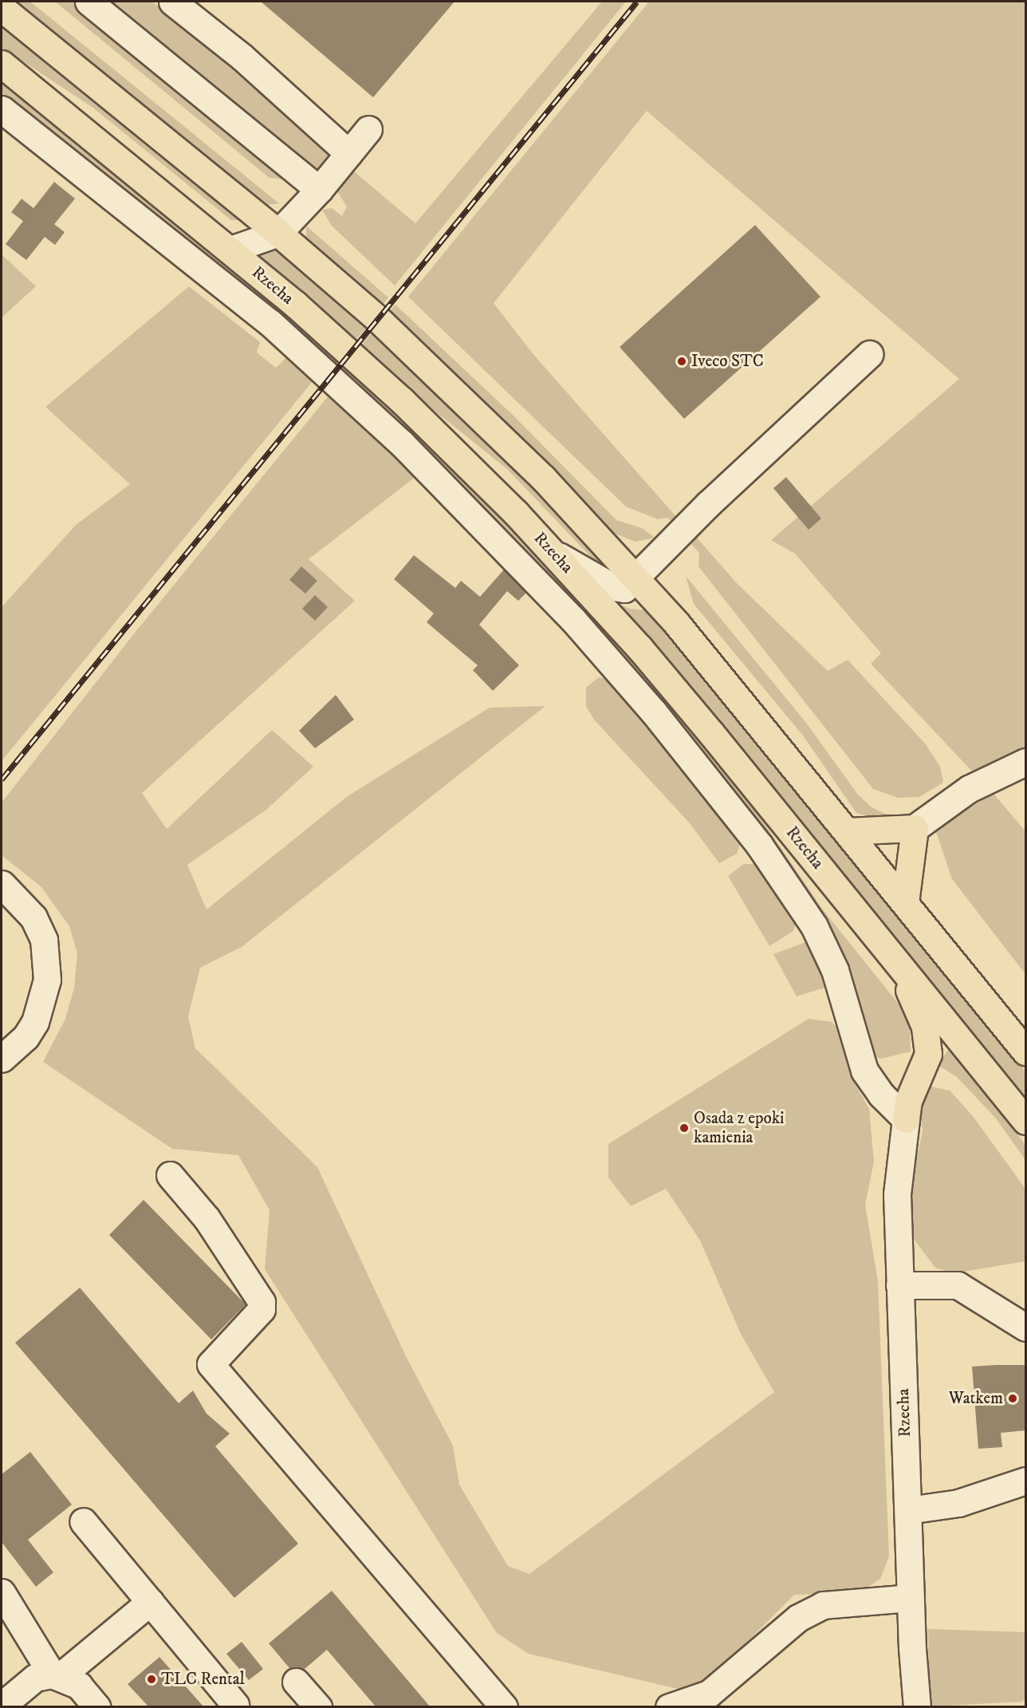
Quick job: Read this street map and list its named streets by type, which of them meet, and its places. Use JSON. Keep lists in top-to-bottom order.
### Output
{
  "streets": {
    "main road": ["Rzecha"]
  },
  "places": [
    "Iveco STC",
    "Osada z epoki kamienia",
    "Watkem",
    "TLC Rental"
  ]
}
